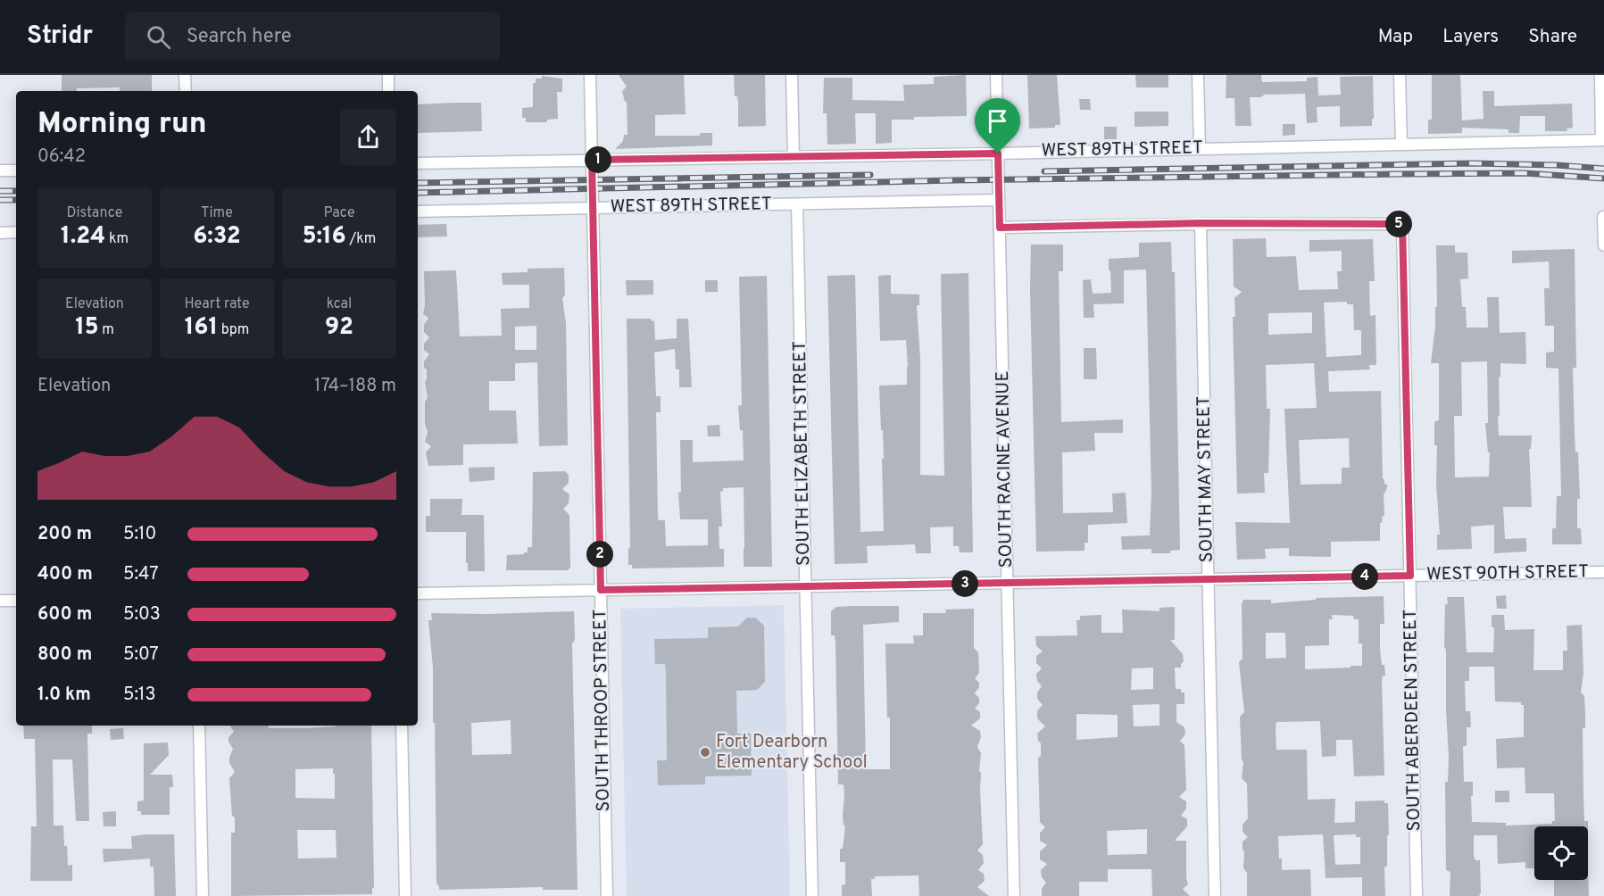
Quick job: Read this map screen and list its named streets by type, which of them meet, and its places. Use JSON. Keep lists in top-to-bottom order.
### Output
{
  "streets": {
    "street": [
      "WEST 89TH STREET",
      "SOUTH ELIZABETH STREET",
      "SOUTH RACINE AVENUE",
      "SOUTH MAY STREET",
      "WEST 90TH STREET",
      "SOUTH THROOP STREET",
      "SOUTH ABERDEEN STREET"
    ]
  },
  "crossings": [
    ["WEST 89TH STREET", "SOUTH ELIZABETH STREET"],
    ["WEST 89TH STREET", "SOUTH RACINE AVENUE"],
    ["WEST 89TH STREET", "SOUTH THROOP STREET"],
    ["SOUTH ELIZABETH STREET", "WEST 90TH STREET"],
    ["SOUTH RACINE AVENUE", "WEST 90TH STREET"],
    ["SOUTH MAY STREET", "WEST 90TH STREET"],
    ["SOUTH MAY STREET", "SOUTH ABERDEEN STREET"],
    ["WEST 90TH STREET", "SOUTH THROOP STREET"],
    ["WEST 90TH STREET", "SOUTH ABERDEEN STREET"]
  ],
  "places": ["Fort Dearborn Elementary School"],
  "page": {
    "header": "Stridr",
    "search": "Search here",
    "nav": ["Map", "Layers", "Share"],
    "heading": ["Morning run", "06:42"],
    "pins": [
      "1",
      "5",
      "2",
      "4",
      "3"
    ],
    "stats": [
      ["Distance", "1.24 km"],
      ["Time", "6:32"],
      ["Pace", "5:16 /km"],
      ["Elevation", "15 m"],
      ["Heart rate", "161 bpm"],
      ["kcal", "92"]
    ],
    "chart": ["Elevation", "174–188 m"],
    "list": [
      {
        "name": "200 m",
        "note": "5:10"
      },
      {
        "name": "400 m",
        "note": "5:47"
      },
      {
        "name": "600 m",
        "note": "5:03"
      },
      {
        "name": "800 m",
        "note": "5:07"
      },
      {
        "name": "1.0 km",
        "note": "5:13"
      }
    ]
  }
}
